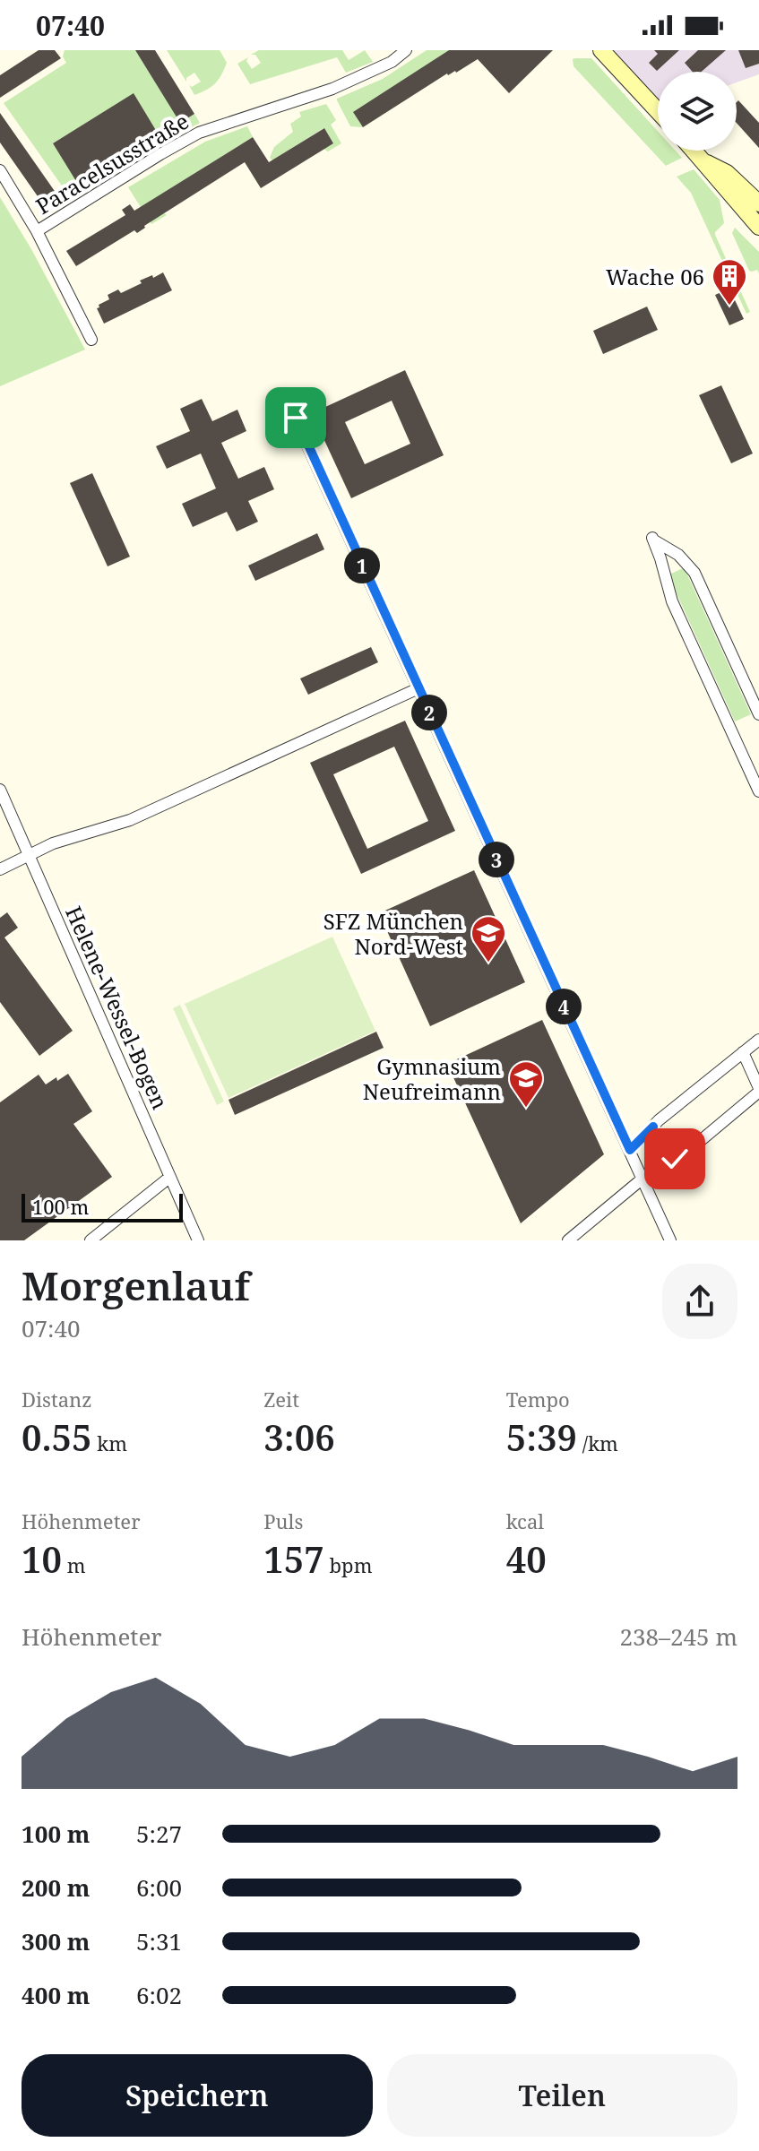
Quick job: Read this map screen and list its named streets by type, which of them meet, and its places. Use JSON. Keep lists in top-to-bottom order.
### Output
{
  "streets": {
    "street": ["Paracelsusstraße", "Helene-Wessel-Bogen"]
  },
  "places": {
    "building": ["Wache 06"],
    "school or university": ["SFZ München Nord-West", "Gymnasium Neufreimann"]
  },
  "scale_bar": "100 m",
  "page": {
    "status": "07:40",
    "pins": [
      "1",
      "2",
      "3",
      "4"
    ],
    "scale": "100 m",
    "heading": ["Morgenlauf", "07:40"],
    "stats": [
      ["Distanz", "0.55 km"],
      ["Zeit", "3:06"],
      ["Tempo", "5:39 /km"],
      ["Höhenmeter", "10 m"],
      ["Puls", "157 bpm"],
      ["kcal", "40"]
    ],
    "chart": ["Höhenmeter", "238–245 m"],
    "list": [
      {
        "name": "100 m",
        "note": "5:27"
      },
      {
        "name": "200 m",
        "note": "6:00"
      },
      {
        "name": "300 m",
        "note": "5:31"
      },
      {
        "name": "400 m",
        "note": "6:02"
      }
    ],
    "buttons": ["Speichern", "Teilen"]
  }
}
